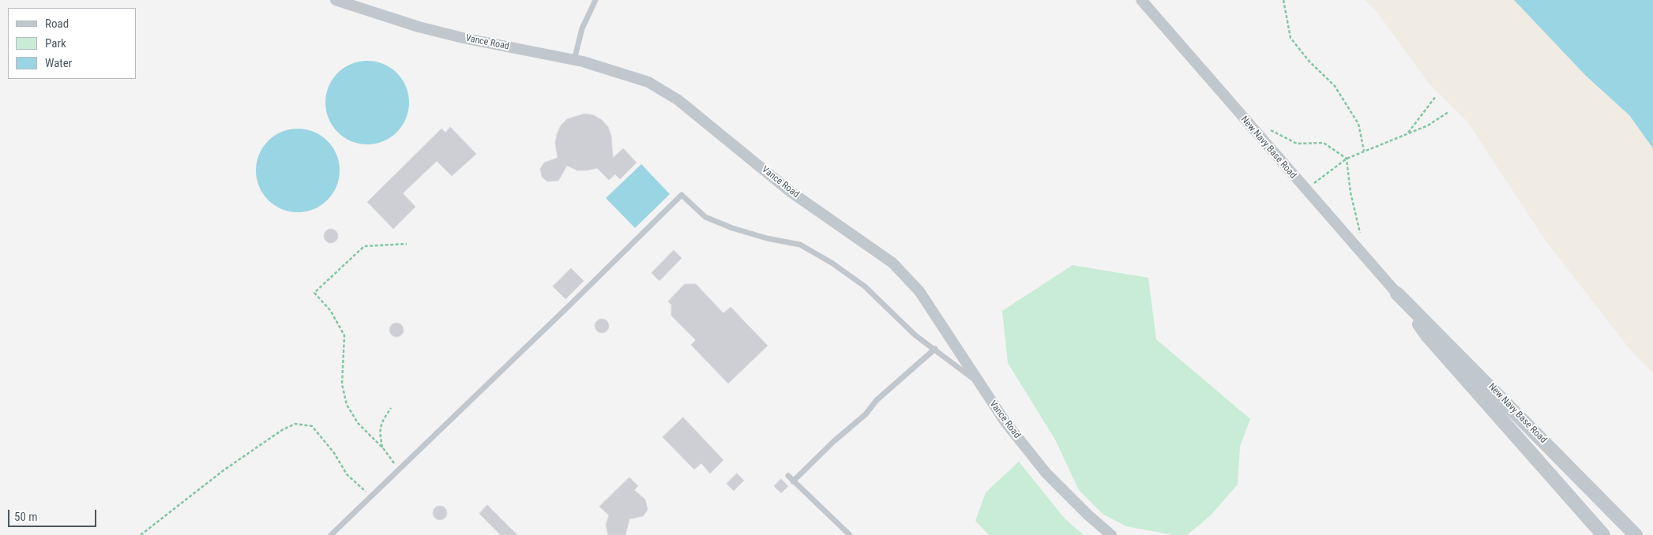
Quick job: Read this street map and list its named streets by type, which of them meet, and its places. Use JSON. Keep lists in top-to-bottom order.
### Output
{
  "streets": {
    "street": ["Vance Road", "New Navy Base Road"]
  },
  "legend": ["Road", "Park", "Water"],
  "scale_bar": "50 m"
}
